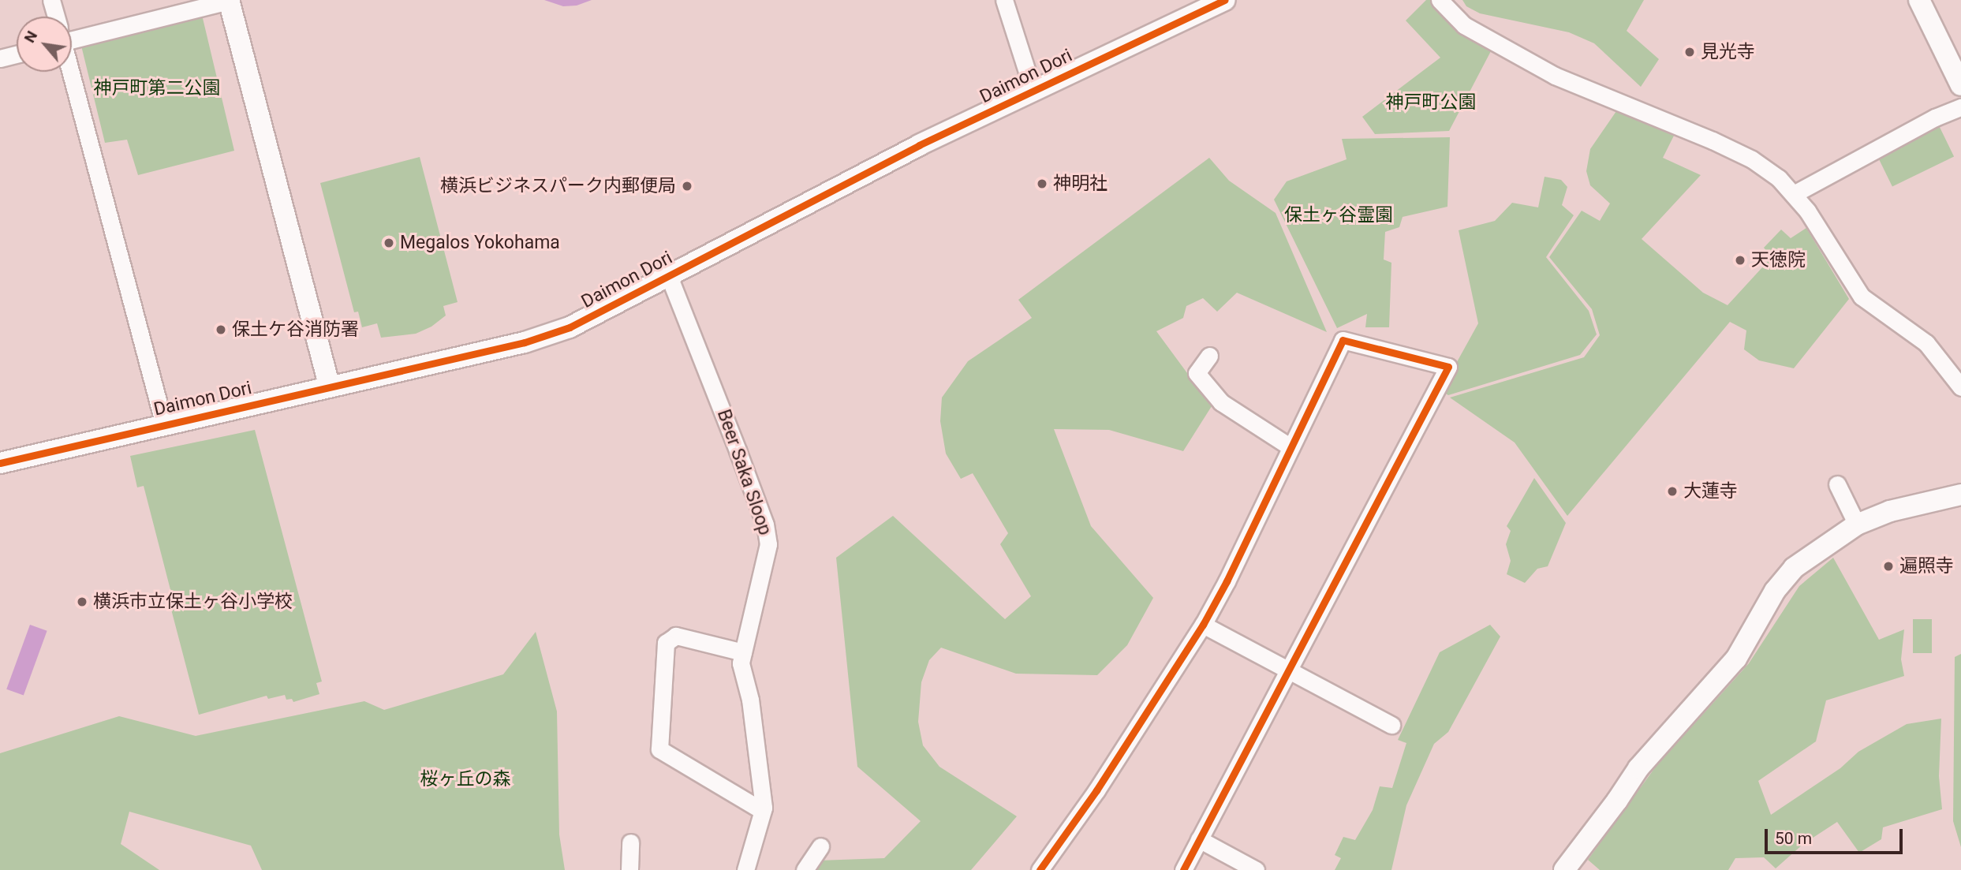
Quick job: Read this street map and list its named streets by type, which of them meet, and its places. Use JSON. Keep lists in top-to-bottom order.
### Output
{
  "streets": {
    "street": ["Daimon Dori", "Beer Saka Sloop"]
  },
  "crossings": [
    ["Daimon Dori", "Beer Saka Sloop"]
  ],
  "parks": [
    "神戸町第二公園",
    "神戸町公園",
    "保土ヶ谷霊園",
    "桜ヶ丘の森"
  ],
  "places": [
    "見光寺",
    "神明社",
    "横浜ビジネスパーク内郵便局",
    "Megalos Yokohama",
    "天徳院",
    "保土ケ谷消防署",
    "大蓮寺",
    "遍照寺",
    "横浜市立保土ヶ谷小学校"
  ],
  "scale_bar": "50 m",
  "north": "top left"
}
